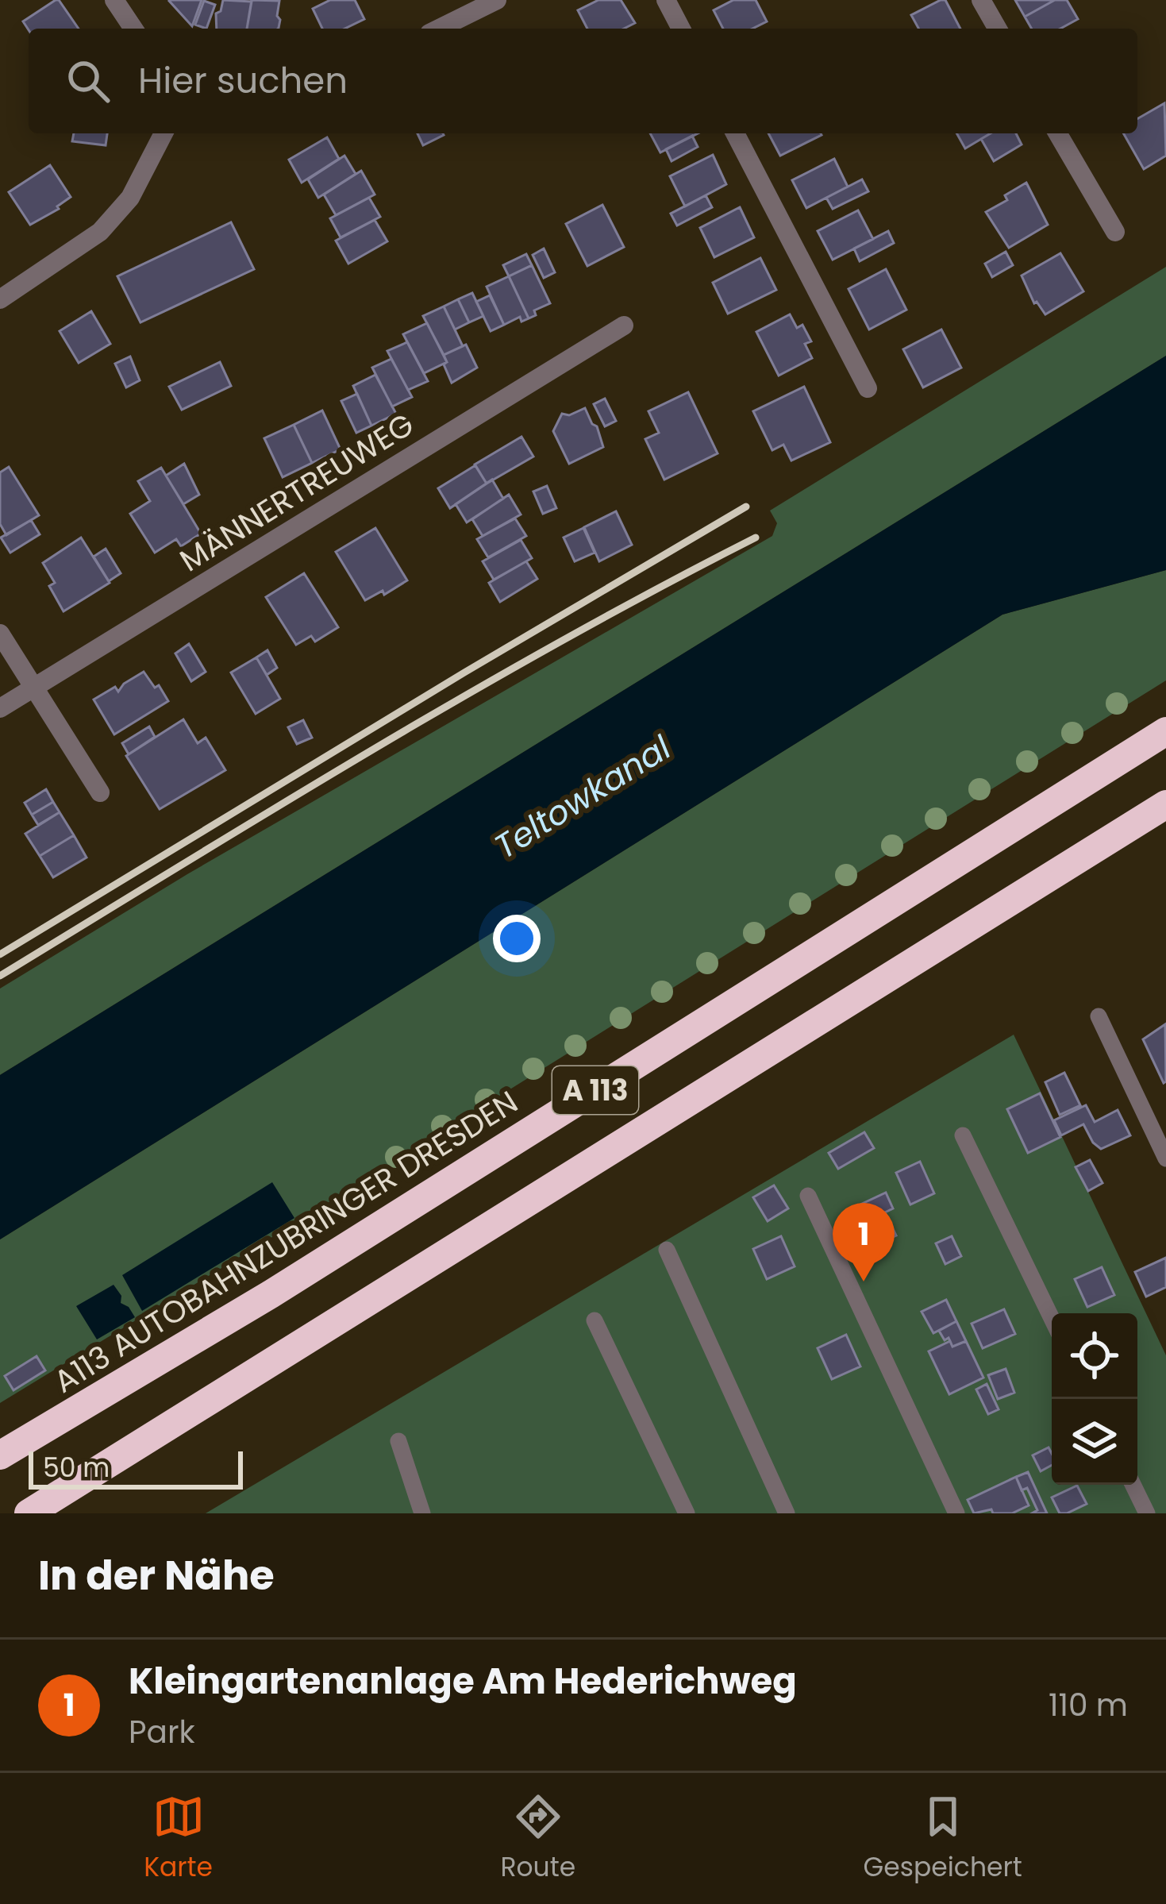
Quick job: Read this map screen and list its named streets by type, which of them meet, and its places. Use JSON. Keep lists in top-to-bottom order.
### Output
{
  "streets": {
    "highway": ["A 113", "A113 AUTOBAHNZUBRINGER DRESDEN"],
    "street": ["MÄNNERTREUWEG"]
  },
  "water": ["Teltowkanal"],
  "scale_bar": "50 m",
  "page": {
    "search": "Hier suchen",
    "pins": "1",
    "scale": "50 m",
    "heading": "In der Nähe",
    "list": [
      {
        "mark": "1",
        "name": "Kleingartenanlage Am Hederichweg",
        "note": "Park",
        "value": "110 m"
      }
    ],
    "nav": ["Karte", "Route", "Gespeichert"]
  }
}
